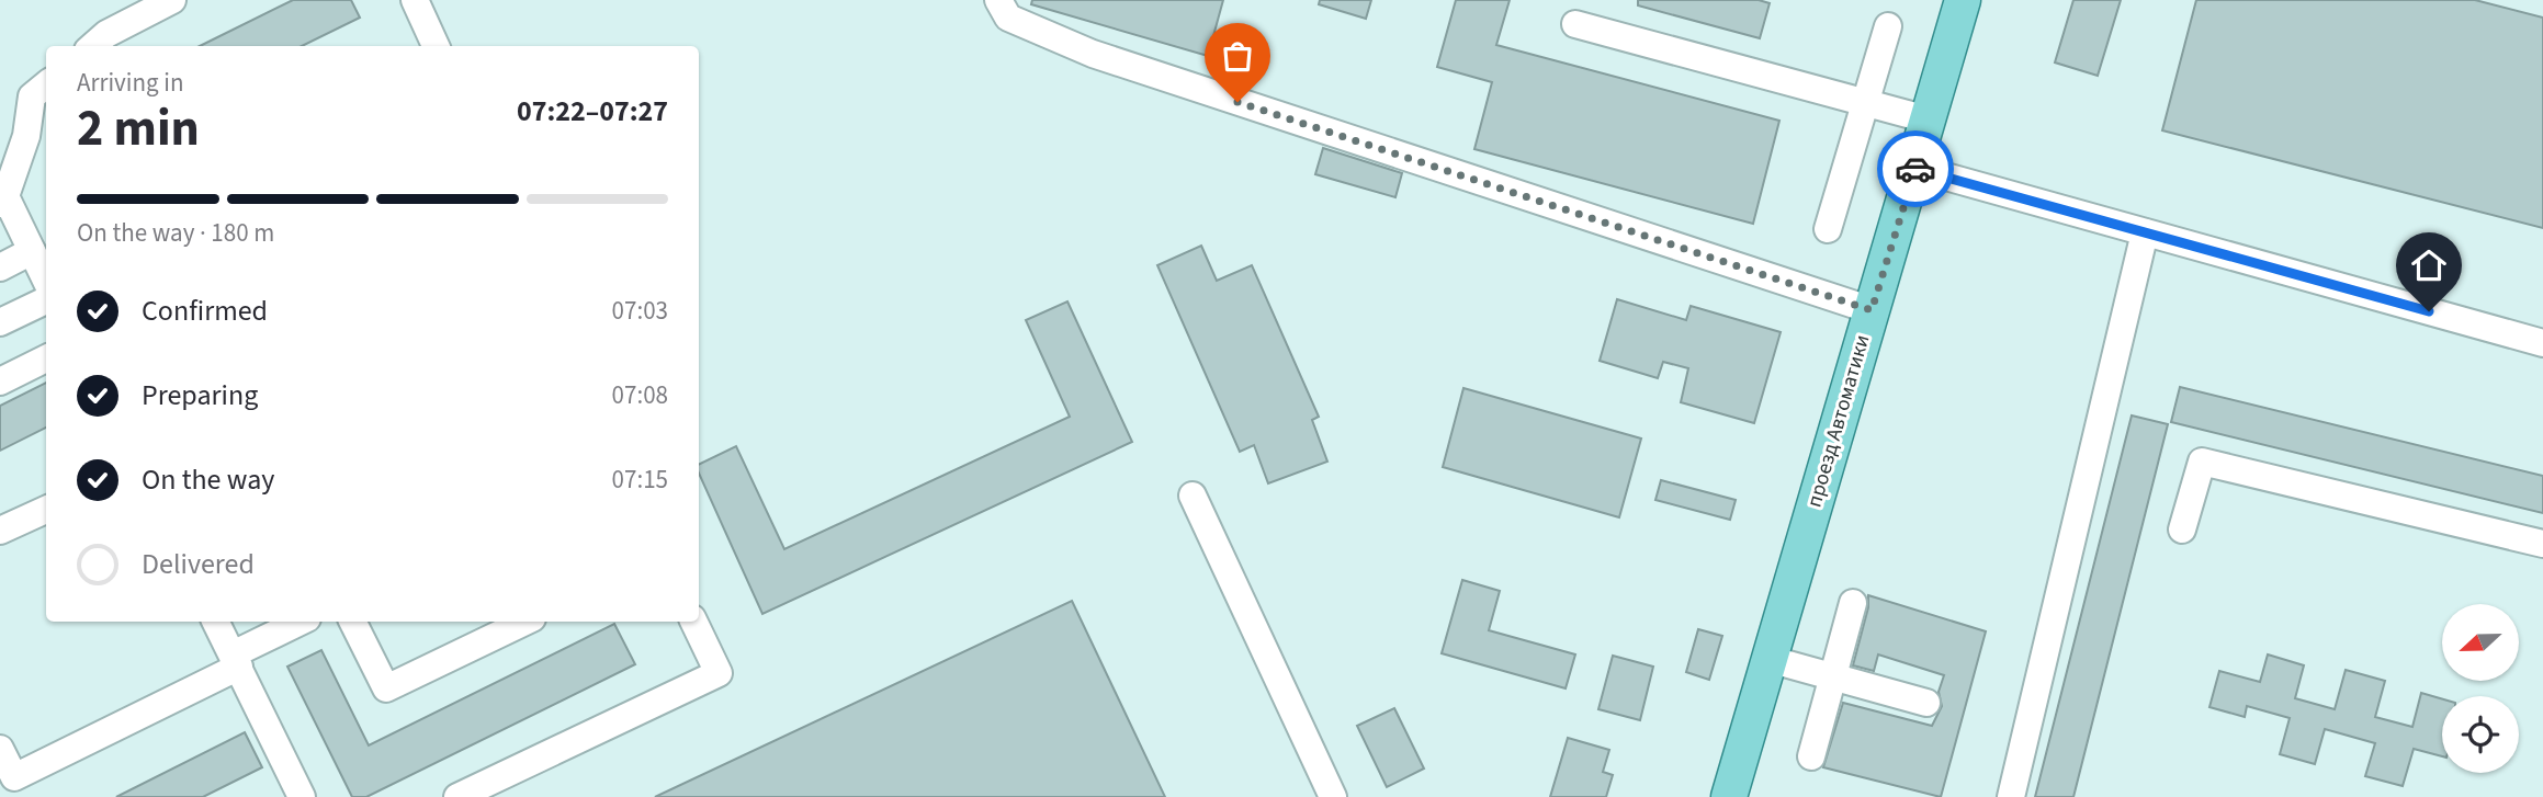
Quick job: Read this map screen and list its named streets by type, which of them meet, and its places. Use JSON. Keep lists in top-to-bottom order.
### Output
{
  "streets": {
    "main road": ["проезд Автоматики"]
  },
  "north": "left",
  "page": {
    "heading": ["2 min", "Arriving in", "07:22–07:27"],
    "bar": "On the way · 180 m",
    "list": [
      ["Confirmed", "07:03"],
      ["Preparing", "07:08"],
      ["On the way", "07:15"],
      "Delivered"
    ]
  }
}
